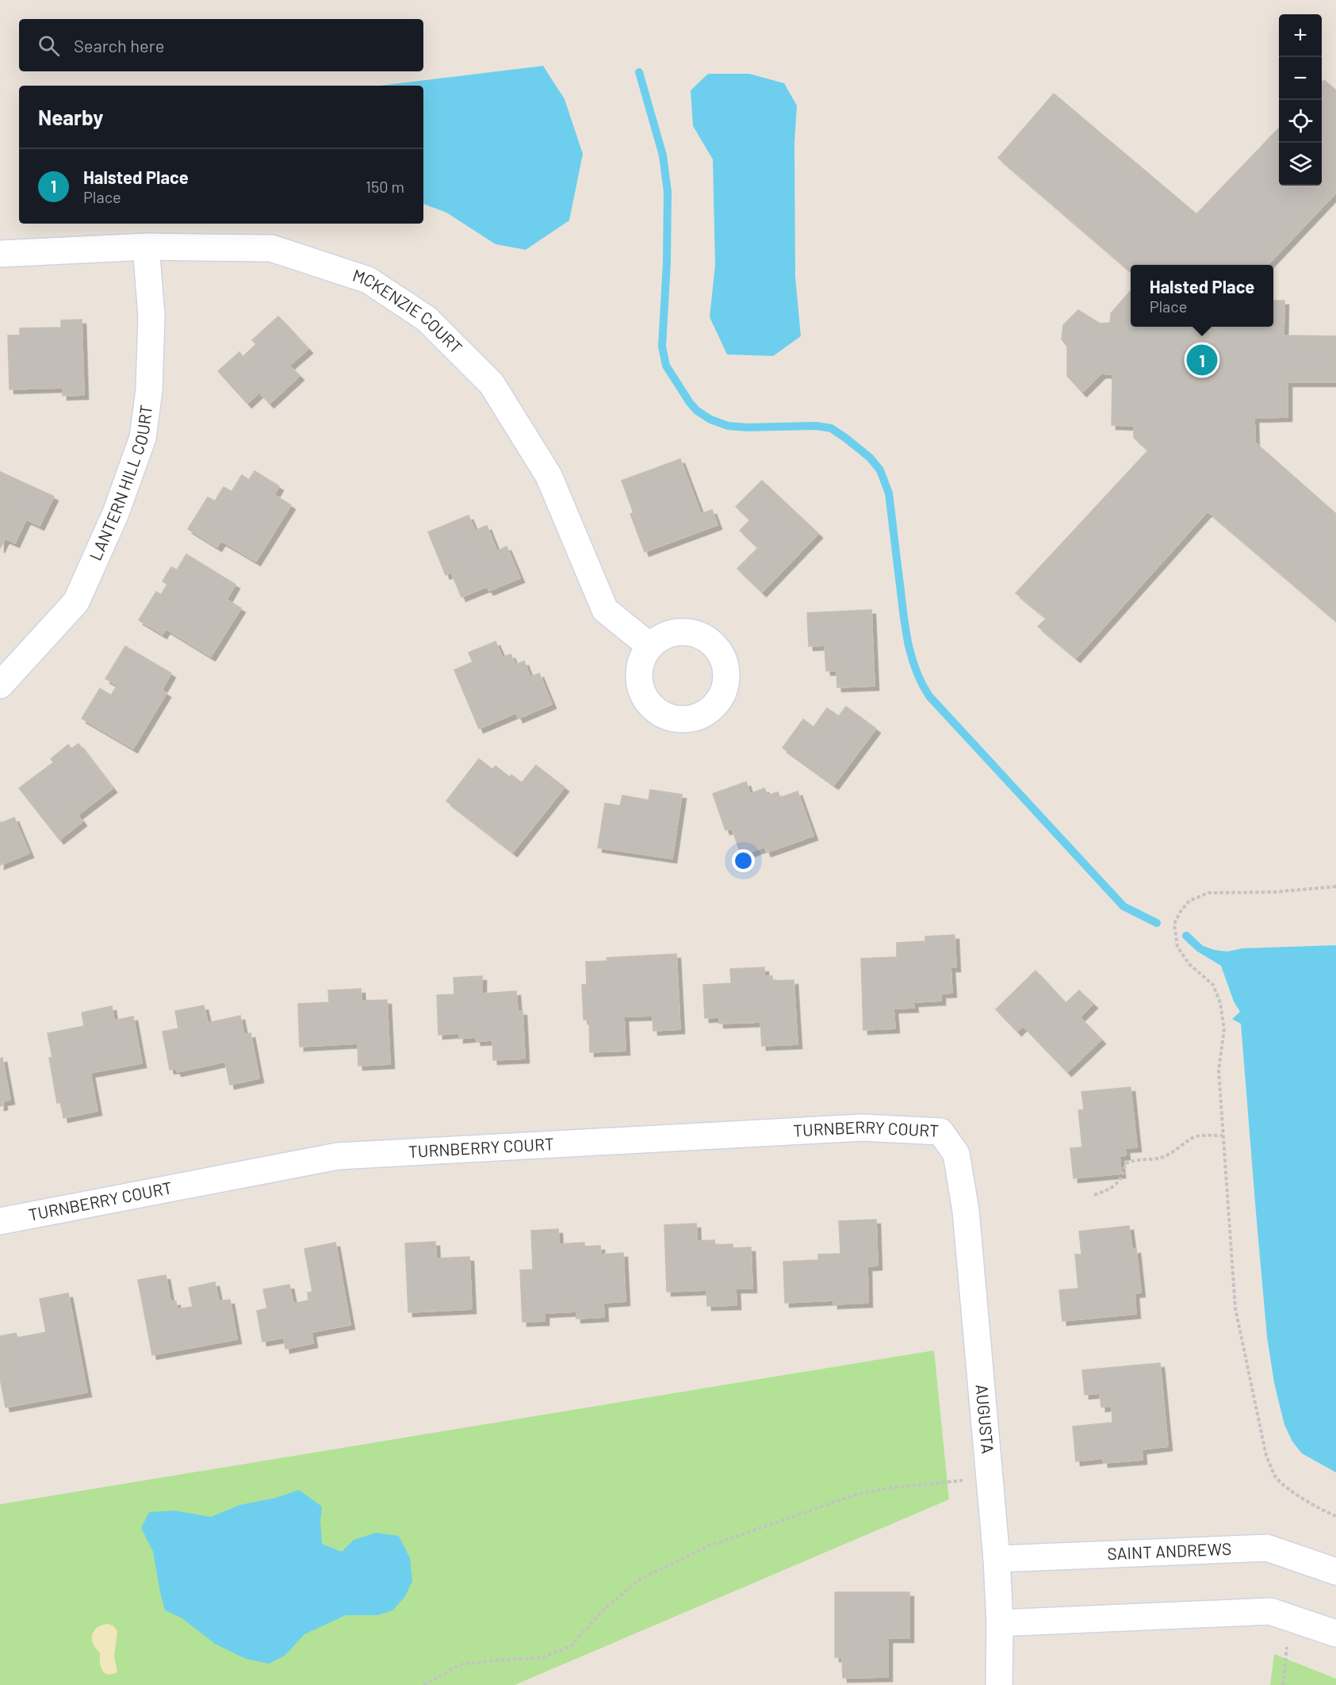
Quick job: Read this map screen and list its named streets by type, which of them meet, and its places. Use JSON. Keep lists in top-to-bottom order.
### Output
{
  "streets": {
    "street": [
      "MCKENZIE COURT",
      "LANTERN HILL COURT",
      "TURNBERRY COURT",
      "AUGUSTA",
      "SAINT ANDREWS"
    ]
  },
  "crossings": [
    ["MCKENZIE COURT", "LANTERN HILL COURT"],
    ["TURNBERRY COURT", "AUGUSTA"],
    ["AUGUSTA", "SAINT ANDREWS"]
  ],
  "page": {
    "map_buttons": ["+", "−"],
    "search": "Search here",
    "heading": "Nearby",
    "list": [
      {
        "mark": "1",
        "name": "Halsted Place",
        "note": "Place",
        "value": "150 m"
      }
    ],
    "popup": ["Halsted Place", "Place"],
    "pins": "1"
  }
}
